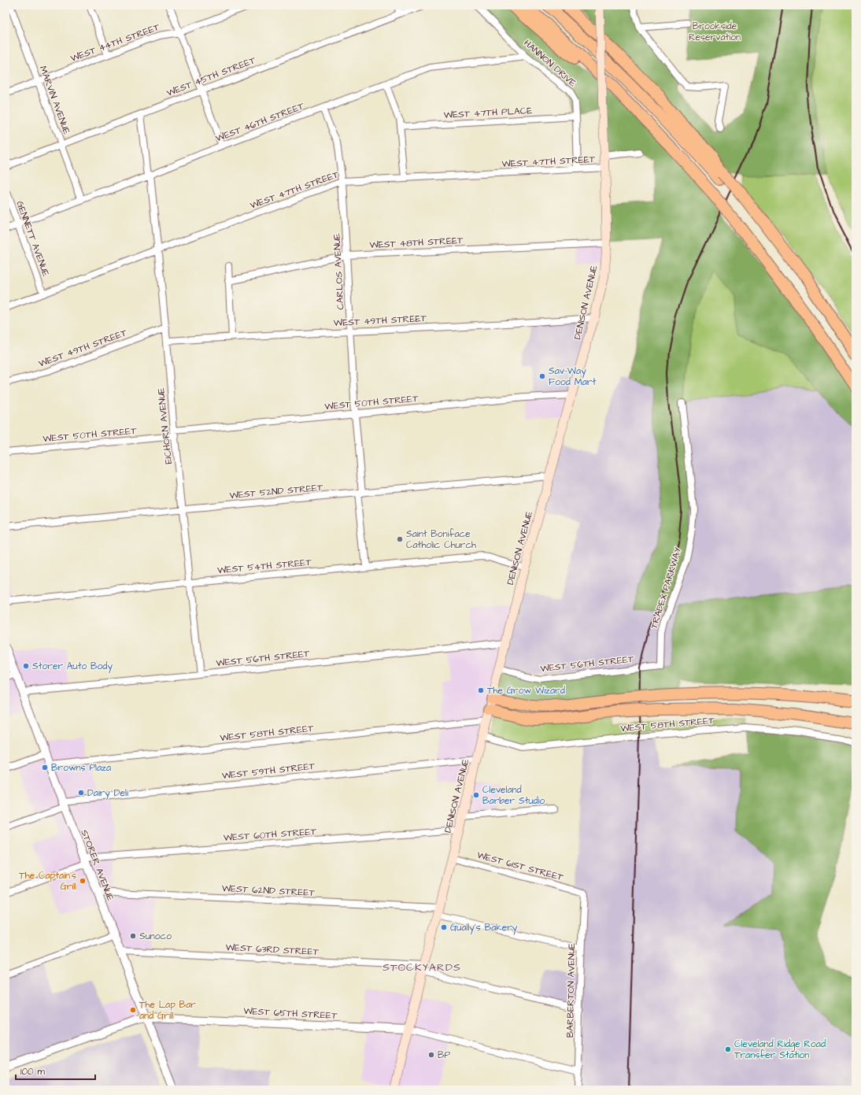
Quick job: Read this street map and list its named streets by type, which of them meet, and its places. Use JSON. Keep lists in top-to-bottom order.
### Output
{
  "streets": {
    "main road": ["DENISON AVENUE"],
    "street": [
      "WEST 44TH STREET",
      "HANNON DRIVE",
      "WEST 45TH STREET",
      "MARVIN AVENUE",
      "WEST 47TH PLACE",
      "WEST 46TH STREET",
      "WEST 47TH STREET",
      "GENNETT AVENUE",
      "WEST 48TH STREET",
      "CARLOS AVENUE",
      "WEST 49TH STREET",
      "WEST 50TH STREET",
      "EICHORN AVENUE",
      "WEST 52ND STREET",
      "WEST 54TH STREET",
      "TRADEX PARKWAY",
      "WEST 56TH STREET",
      "WEST 58TH STREET",
      "WEST 59TH STREET",
      "WEST 60TH STREET",
      "STORER AVENUE",
      "WEST 61ST STREET",
      "WEST 62ND STREET",
      "WEST 63RD STREET",
      "BARBERTON AVENUE",
      "WEST 65TH STREET"
    ]
  },
  "crossings": [
    ["WEST 44TH STREET", "MARVIN AVENUE"],
    ["HANNON DRIVE", "WEST 47TH PLACE"],
    ["HANNON DRIVE", "WEST 46TH STREET"],
    ["HANNON DRIVE", "WEST 47TH STREET"],
    ["WEST 45TH STREET", "MARVIN AVENUE"],
    ["WEST 45TH STREET", "EICHORN AVENUE"],
    ["MARVIN AVENUE", "WEST 46TH STREET"],
    ["WEST 46TH STREET", "GENNETT AVENUE"],
    ["WEST 46TH STREET", "CARLOS AVENUE"],
    ["WEST 46TH STREET", "EICHORN AVENUE"],
    ["WEST 47TH STREET", "GENNETT AVENUE"],
    ["WEST 47TH STREET", "CARLOS AVENUE"],
    ["WEST 47TH STREET", "DENISON AVENUE"],
    ["WEST 47TH STREET", "EICHORN AVENUE"],
    ["WEST 48TH STREET", "CARLOS AVENUE"],
    ["WEST 48TH STREET", "DENISON AVENUE"],
    ["CARLOS AVENUE", "WEST 49TH STREET"],
    ["CARLOS AVENUE", "WEST 50TH STREET"],
    ["CARLOS AVENUE", "WEST 52ND STREET"],
    ["CARLOS AVENUE", "WEST 54TH STREET"],
    ["DENISON AVENUE", "WEST 49TH STREET"],
    ["DENISON AVENUE", "WEST 50TH STREET"],
    ["DENISON AVENUE", "WEST 52ND STREET"],
    ["DENISON AVENUE", "WEST 54TH STREET"],
    ["DENISON AVENUE", "WEST 56TH STREET"],
    ["DENISON AVENUE", "WEST 58TH STREET"],
    ["DENISON AVENUE", "WEST 59TH STREET"],
    ["DENISON AVENUE", "WEST 60TH STREET"],
    ["DENISON AVENUE", "WEST 61ST STREET"],
    ["DENISON AVENUE", "WEST 62ND STREET"],
    ["DENISON AVENUE", "WEST 63RD STREET"],
    ["DENISON AVENUE", "WEST 65TH STREET"],
    ["WEST 49TH STREET", "EICHORN AVENUE"],
    ["WEST 50TH STREET", "EICHORN AVENUE"],
    ["EICHORN AVENUE", "WEST 52ND STREET"],
    ["EICHORN AVENUE", "WEST 54TH STREET"],
    ["EICHORN AVENUE", "WEST 56TH STREET"],
    ["TRADEX PARKWAY", "WEST 56TH STREET"],
    ["WEST 56TH STREET", "STORER AVENUE"],
    ["WEST 58TH STREET", "STORER AVENUE"],
    ["WEST 59TH STREET", "STORER AVENUE"],
    ["WEST 60TH STREET", "STORER AVENUE"],
    ["STORER AVENUE", "WEST 62ND STREET"],
    ["STORER AVENUE", "WEST 63RD STREET"],
    ["STORER AVENUE", "WEST 65TH STREET"],
    ["WEST 61ST STREET", "BARBERTON AVENUE"],
    ["WEST 62ND STREET", "BARBERTON AVENUE"],
    ["WEST 63RD STREET", "BARBERTON AVENUE"],
    ["BARBERTON AVENUE", "WEST 65TH STREET"]
  ],
  "districts": ["STOCKYARDS"],
  "parks": ["Brookside Reservation"],
  "places": [
    "Sav-Way Food Mart",
    "Saint Boniface Catholic Church",
    "Storer Auto Body",
    "The Grow Wizard",
    "Browns Plaza",
    "Dairy Deli",
    "Cleveland Barber Studio",
    "The Captain's Grill",
    "Gually's Bakery",
    "Sunoco",
    "The Lap Bar and Grill",
    "Cleveland Ridge Road Transfer Station",
    "BP"
  ],
  "scale_bar": "100 m"
}
